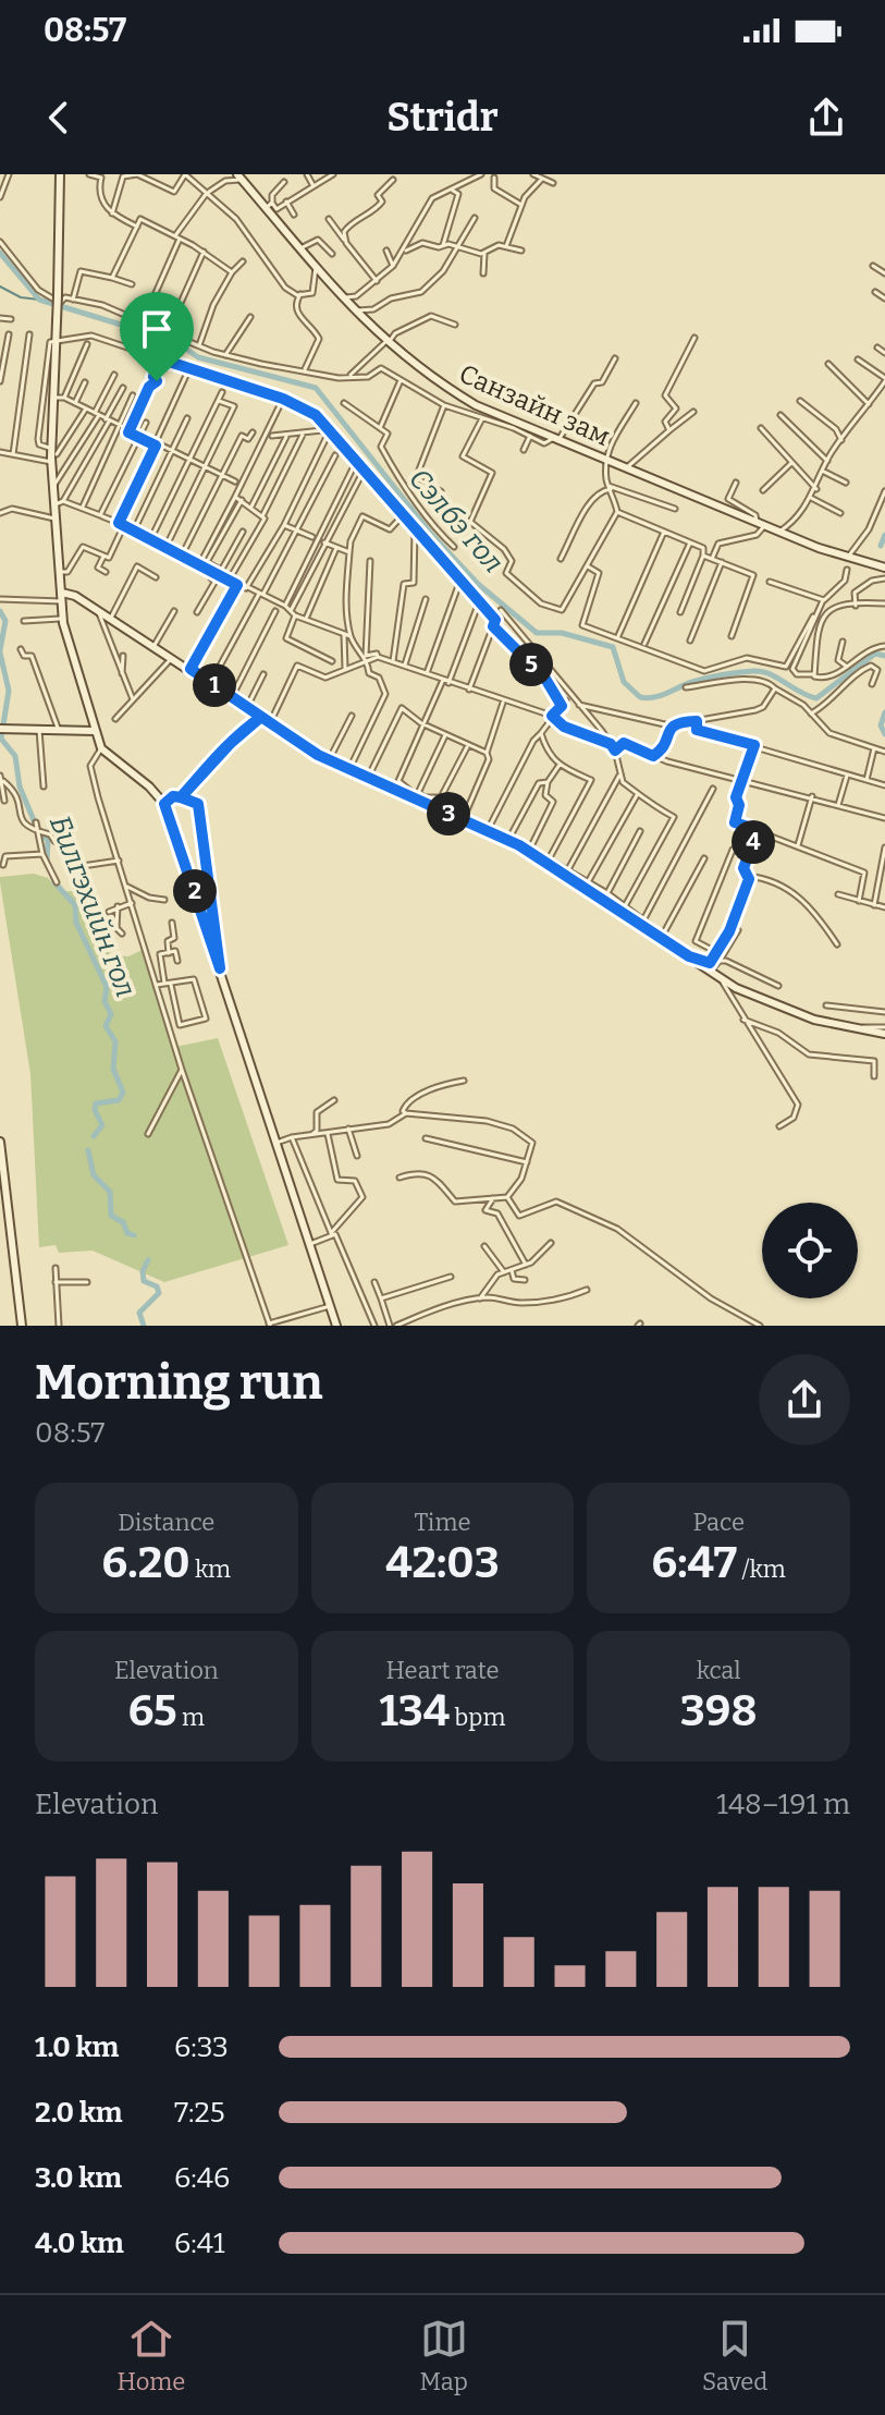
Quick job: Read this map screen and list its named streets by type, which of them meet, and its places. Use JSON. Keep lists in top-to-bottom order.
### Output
{
  "streets": {
    "main road": ["Санзайн зам"]
  },
  "water": ["Сэлбэ гол", "Билгэхийн гол"],
  "page": {
    "status": "08:57",
    "header": "Stridr",
    "pins": [
      "5",
      "1",
      "3",
      "4",
      "2"
    ],
    "heading": ["Morning run", "08:57"],
    "stats": [
      ["Distance", "6.20 km"],
      ["Time", "42:03"],
      ["Pace", "6:47 /km"],
      ["Elevation", "65 m"],
      ["Heart rate", "134 bpm"],
      ["kcal", "398"]
    ],
    "chart": ["Elevation", "148–191 m"],
    "list": [
      {
        "name": "1.0 km",
        "note": "6:33"
      },
      {
        "name": "2.0 km",
        "note": "7:25"
      },
      {
        "name": "3.0 km",
        "note": "6:46"
      },
      {
        "name": "4.0 km",
        "note": "6:41"
      }
    ],
    "tabs": ["Home", "Map", "Saved"]
  }
}
